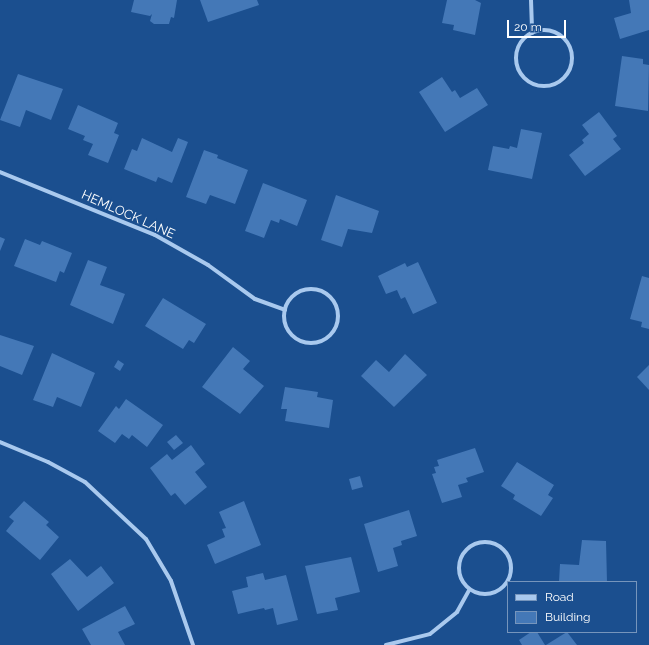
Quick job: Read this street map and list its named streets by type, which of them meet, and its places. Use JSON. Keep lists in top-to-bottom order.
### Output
{
  "streets": {
    "street": ["HEMLOCK LANE"]
  },
  "legend": ["Road", "Building"],
  "scale_bar": "20 m"
}
